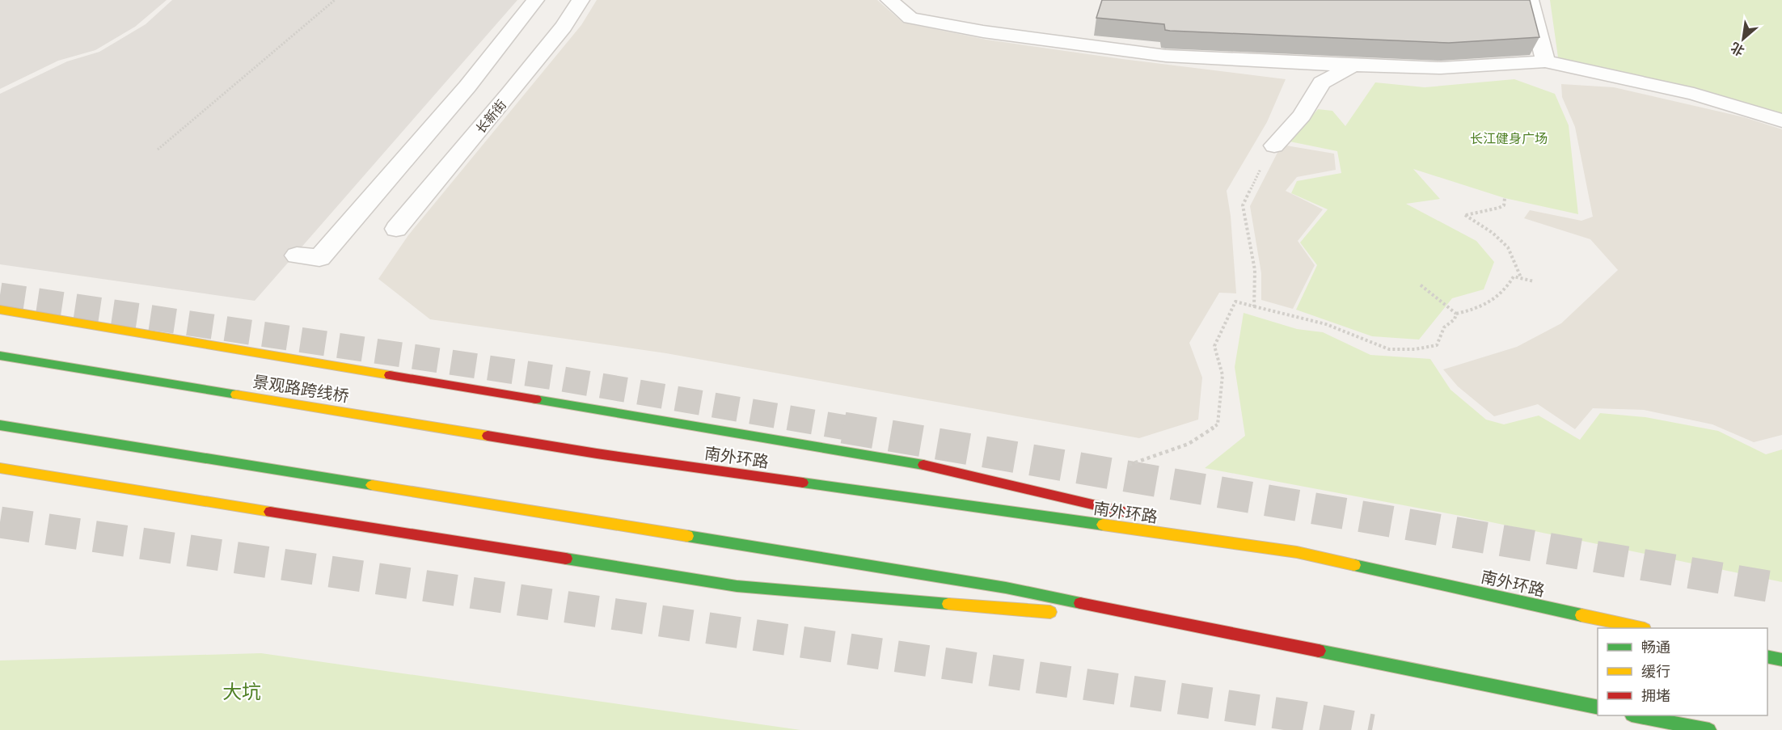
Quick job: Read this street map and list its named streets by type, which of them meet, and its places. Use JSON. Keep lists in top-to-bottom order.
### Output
{
  "streets": {
    "highway": ["景观路跨线桥", "南外环路"],
    "street": ["长新街"]
  },
  "crossings": [
    ["景观路跨线桥", "南外环路"]
  ],
  "parks": ["长江健身广场", "大坑"],
  "legend": ["畅通", "缓行", "拥堵"],
  "north": "bottom left"
}
